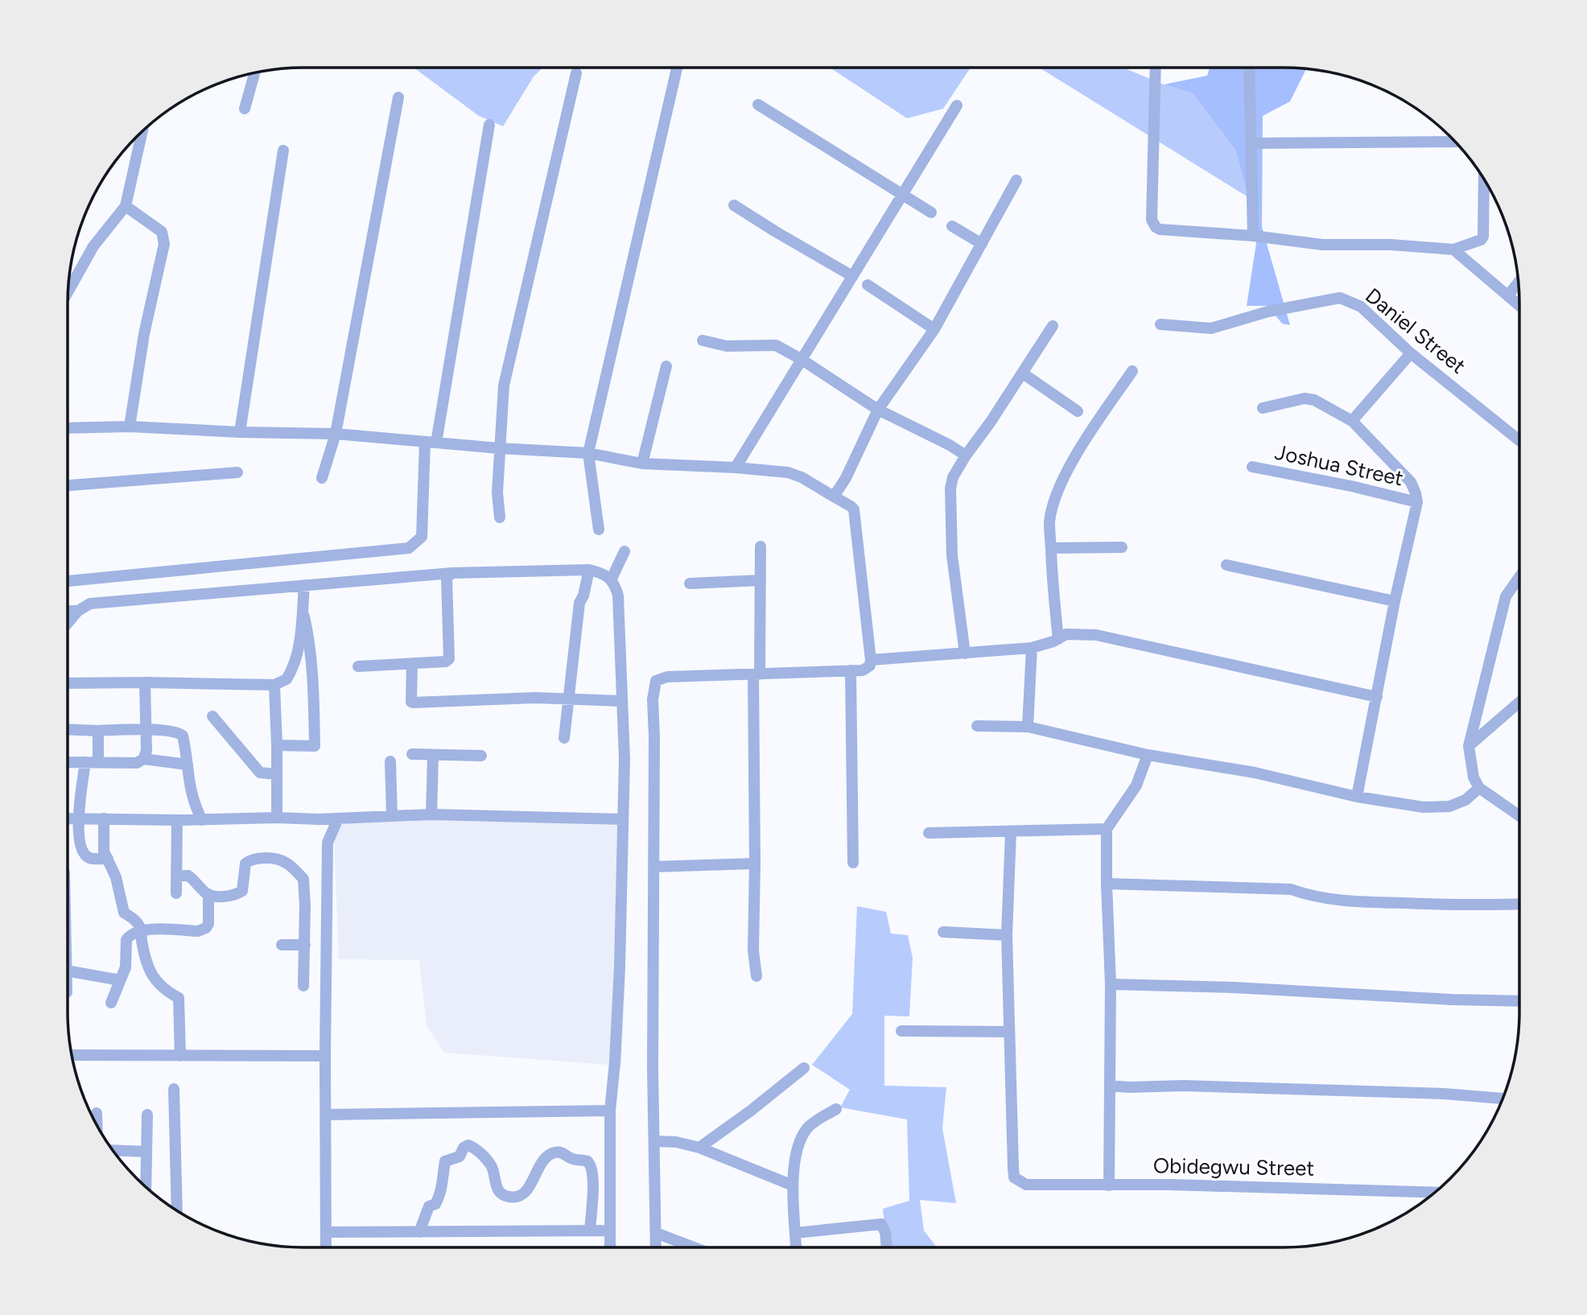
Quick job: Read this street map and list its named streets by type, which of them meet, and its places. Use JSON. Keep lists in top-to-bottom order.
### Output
{
  "streets": {
    "street": ["Daniel Street", "Joshua Street", "Obidegwu Street"]
  }
}
